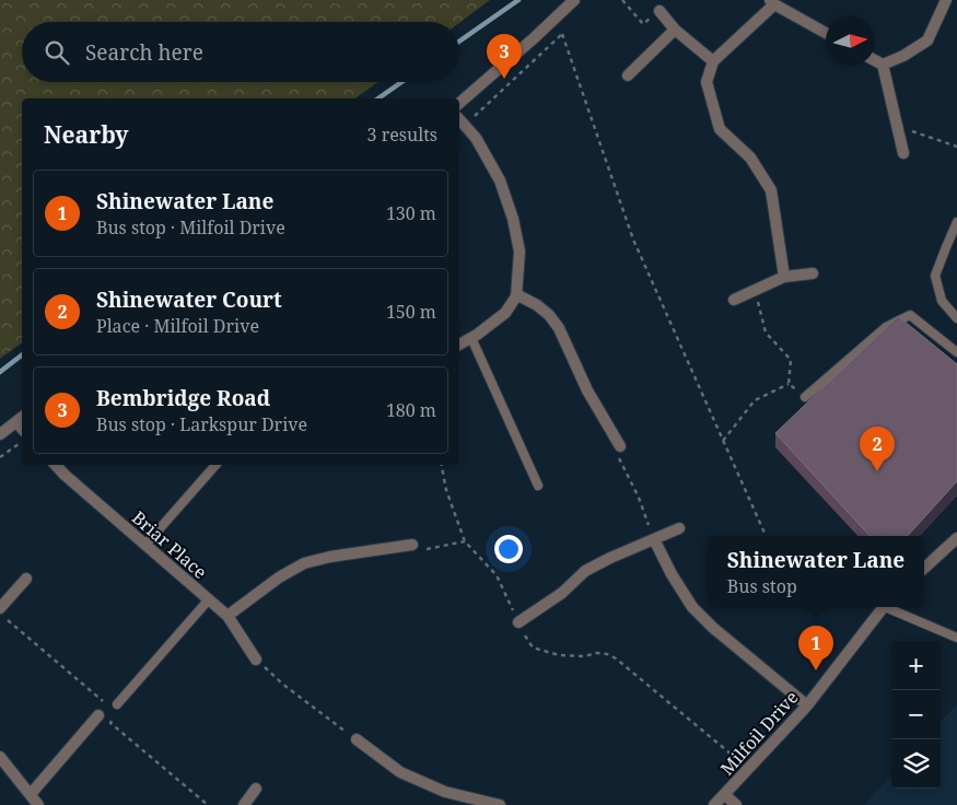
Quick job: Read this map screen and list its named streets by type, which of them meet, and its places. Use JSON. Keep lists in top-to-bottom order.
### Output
{
  "streets": {
    "street": ["Briar Place", "Milfoil Drive"]
  },
  "north": "right",
  "page": {
    "search": "Search here",
    "pins": ["3", "2", "1"],
    "heading": ["Nearby", "3 results"],
    "list": [
      {
        "mark": "1",
        "name": "Shinewater Lane",
        "note": "Bus stop · Milfoil Drive",
        "value": "130 m"
      },
      {
        "mark": "2",
        "name": "Shinewater Court",
        "note": "Place · Milfoil Drive",
        "value": "150 m"
      },
      {
        "mark": "3",
        "name": "Bembridge Road",
        "note": "Bus stop · Larkspur Drive",
        "value": "180 m"
      }
    ],
    "popup": ["Shinewater Lane", "Bus stop"],
    "map_buttons": ["+", "−"]
  }
}
